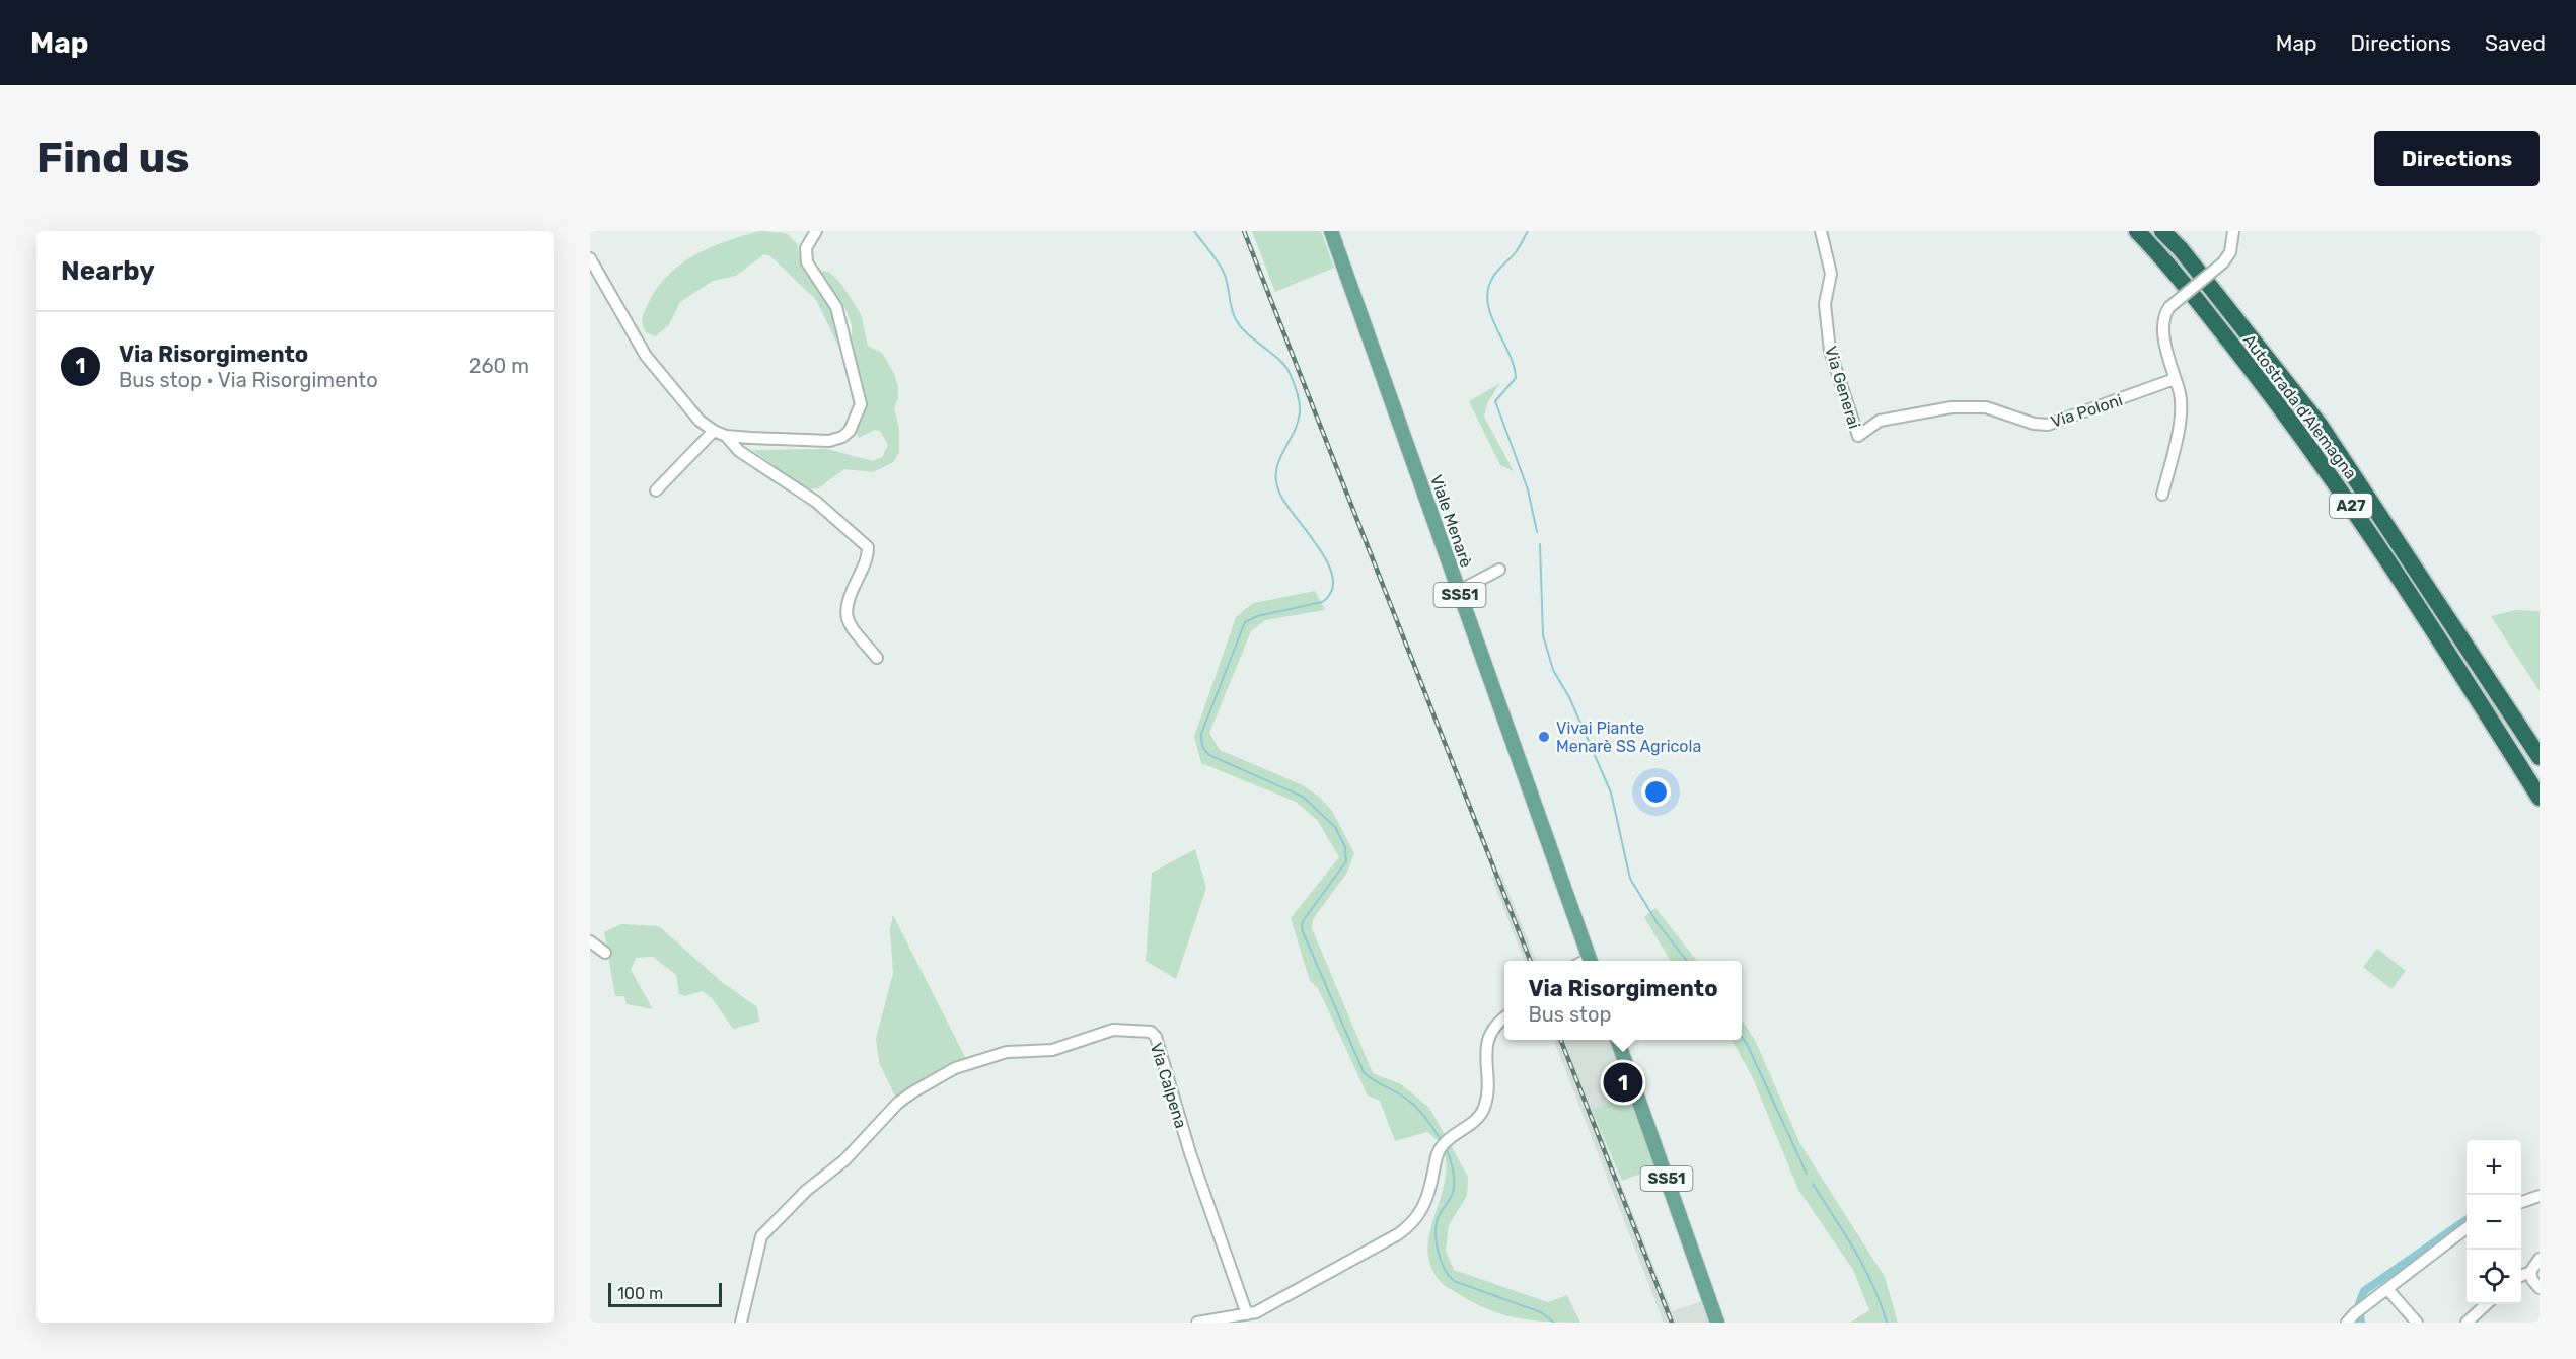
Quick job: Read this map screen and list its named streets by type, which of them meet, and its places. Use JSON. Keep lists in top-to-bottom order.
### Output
{
  "streets": {
    "highway": ["Autostrada d'Alemagna", "A27"],
    "main road": ["Viale Menarè", "SS51"],
    "street": ["Via Generai", "Via Poloni", "Via Calpena"]
  },
  "crossings": [
    ["Via Generai", "Via Poloni"]
  ],
  "places": ["Vivai Piante Menarè SS Agricola"],
  "scale_bar": "100 m",
  "page": {
    "header": "Map",
    "nav": ["Map", "Directions", "Saved"],
    "buttons": "Directions",
    "title": "Find us",
    "heading": "Nearby",
    "list": [
      {
        "mark": "1",
        "name": "Via Risorgimento",
        "note": "Bus stop · Via Risorgimento",
        "value": "260 m"
      }
    ],
    "popup": ["Via Risorgimento", "Bus stop"],
    "pins": "1",
    "map_buttons": ["+", "−"],
    "scale": "100 m"
  }
}
